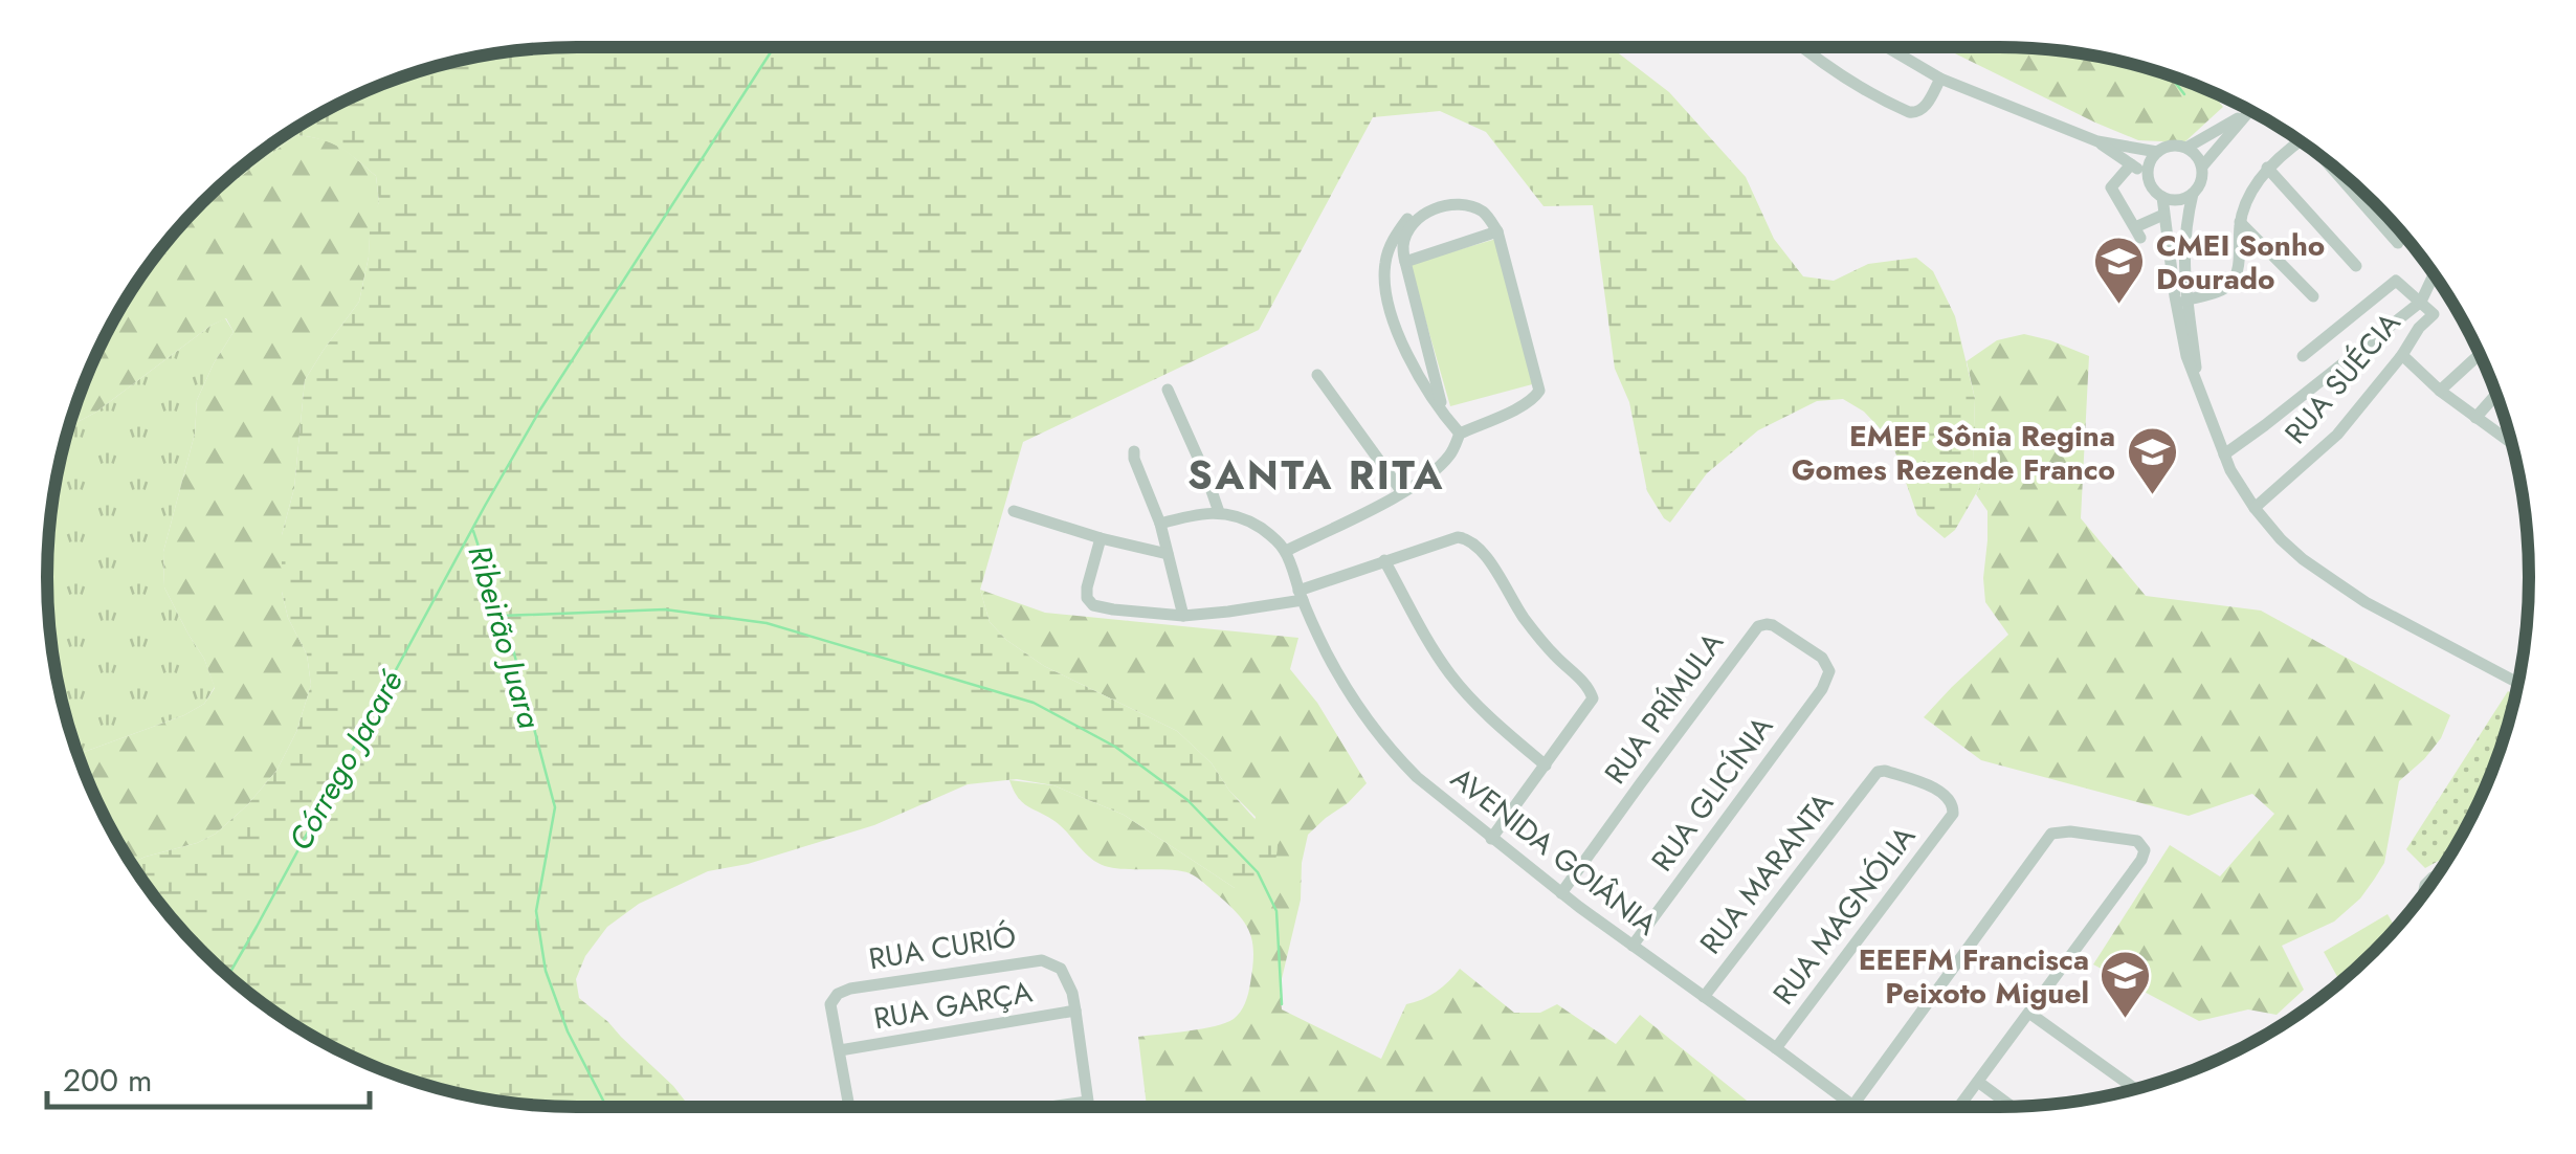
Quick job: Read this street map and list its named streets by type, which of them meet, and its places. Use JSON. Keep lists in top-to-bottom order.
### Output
{
  "streets": {
    "street": [
      "RUA SUÉCIA",
      "RUA PRÍMULA",
      "RUA GLICÍNIA",
      "AVENIDA GOIÂNIA",
      "RUA MARANTA",
      "RUA MAGNÓLIA",
      "RUA CURIÓ",
      "RUA GARÇA"
    ]
  },
  "crossings": [
    ["RUA PRÍMULA", "RUA GLICÍNIA"],
    ["RUA PRÍMULA", "AVENIDA GOIÂNIA"],
    ["RUA GLICÍNIA", "AVENIDA GOIÂNIA"],
    ["AVENIDA GOIÂNIA", "RUA MARANTA"],
    ["AVENIDA GOIÂNIA", "RUA MAGNÓLIA"],
    ["RUA MARANTA", "RUA MAGNÓLIA"],
    ["RUA CURIÓ", "RUA GARÇA"]
  ],
  "districts": ["SANTA RITA"],
  "water": ["Ribeirão Juara", "Córrego Jacaré"],
  "places": {
    "school or university": ["CMEI Sonho Dourado", "EMEF Sônia Regina Gomes Rezende Franco", "EEEFM Francisca Peixoto Miguel"]
  },
  "scale_bar": "200 m"
}
